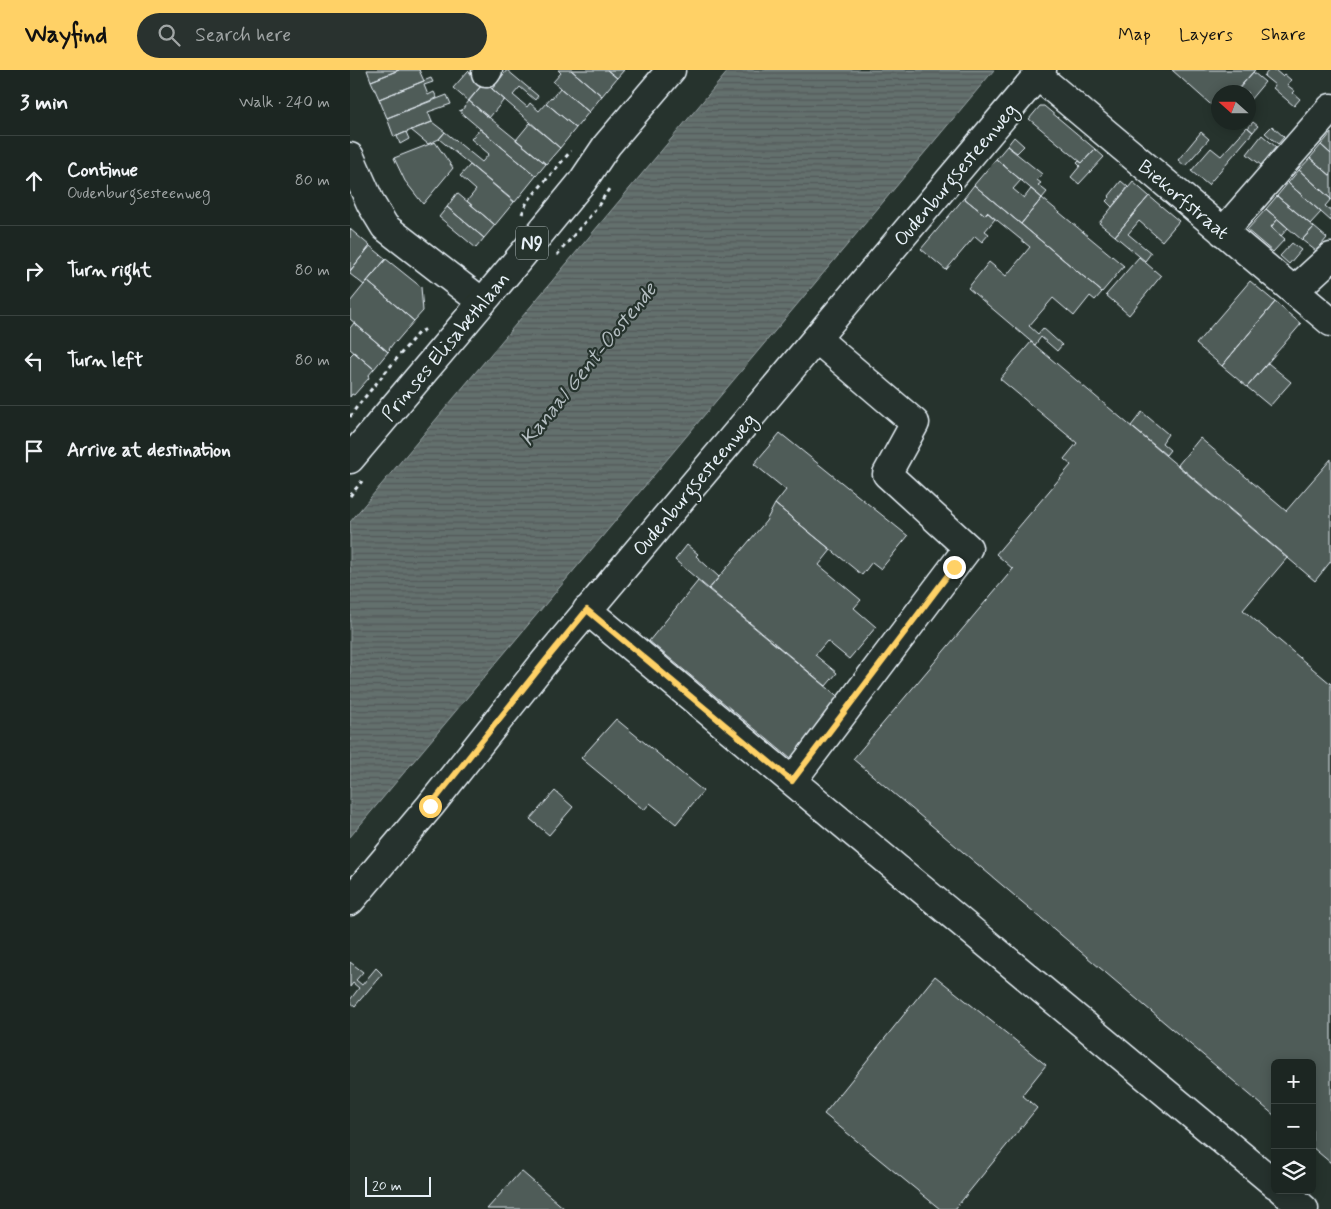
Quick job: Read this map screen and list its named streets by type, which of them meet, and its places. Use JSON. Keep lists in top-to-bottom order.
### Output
{
  "streets": {
    "street": [
      "Oudenburgsesteenweg",
      "Biekorfstraat",
      "N9",
      "Prinses Elisabethlaan"
    ]
  },
  "crossings": [
    ["Oudenburgsesteenweg", "Biekorfstraat"]
  ],
  "water": ["Kanaal Gent-Oostende"],
  "scale_bar": "20 m",
  "north": "left",
  "page": {
    "header": "Wayfind",
    "search": "Search here",
    "nav": ["Map", "Layers", "Share"],
    "heading": ["3 min", "Walk · 240 m"],
    "list": [
      ["Continue", "Oudenburgsesteenweg", "80 m"],
      ["Turn right", "80 m"],
      ["Turn left", "80 m"],
      "Arrive at destination"
    ],
    "map_buttons": ["+", "−"],
    "scale": "20 m"
  }
}
